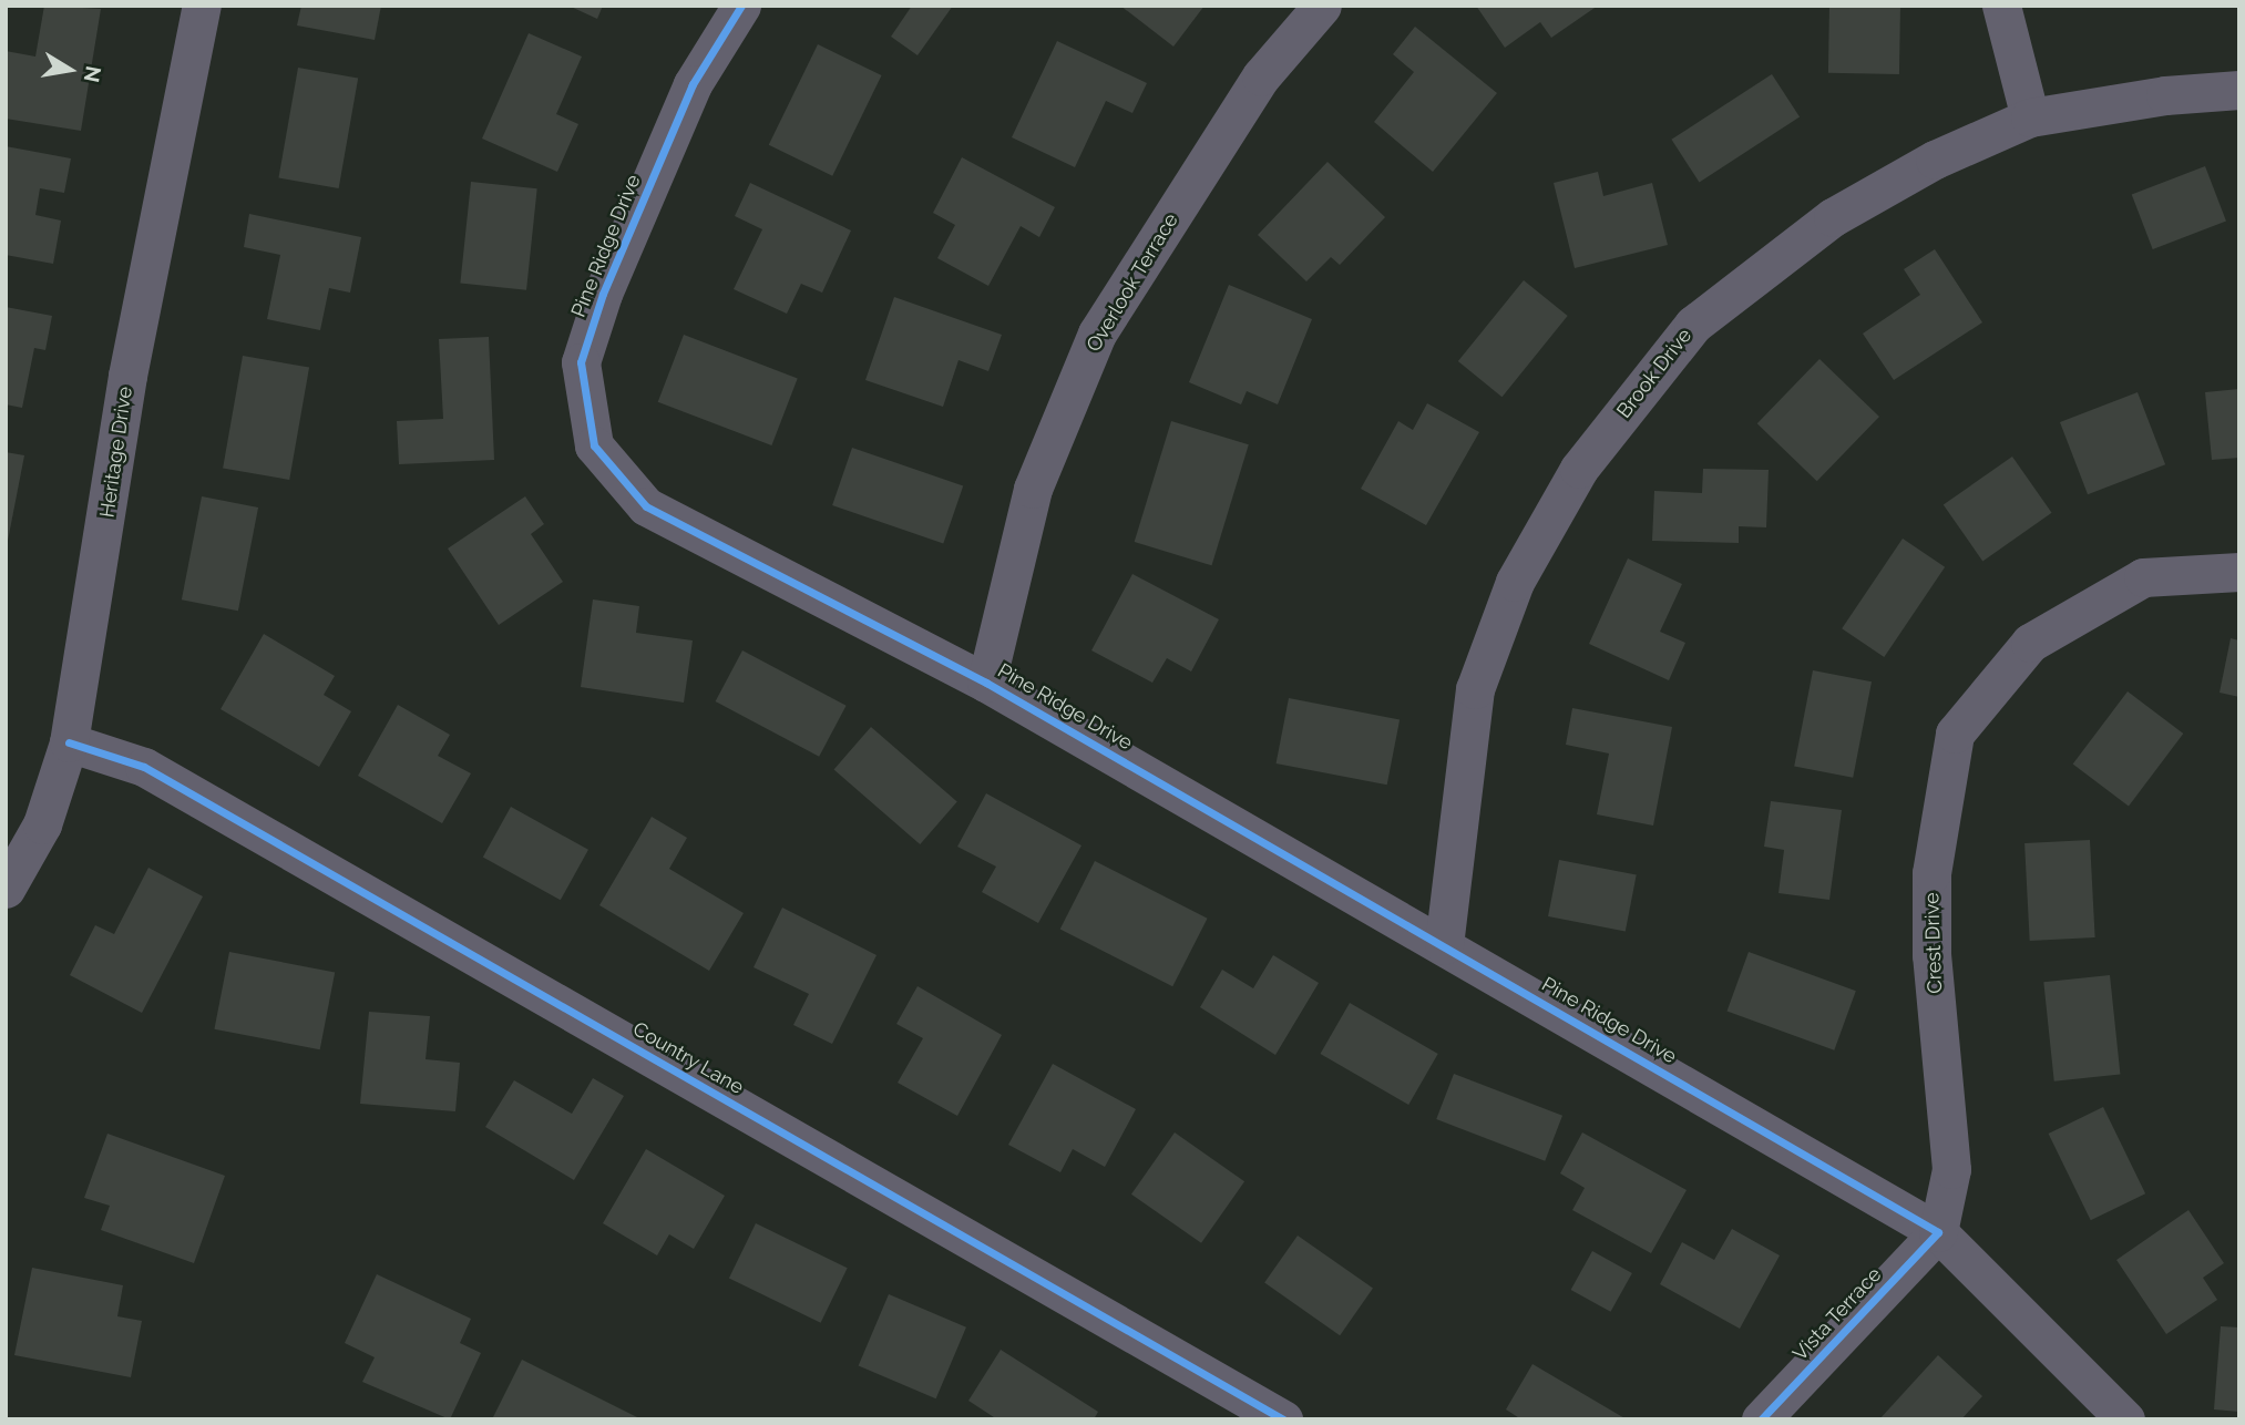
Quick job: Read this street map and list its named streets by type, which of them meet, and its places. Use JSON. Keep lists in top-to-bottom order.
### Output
{
  "streets": {
    "street": [
      "Pine Ridge Drive",
      "Overlook Terrace",
      "Brook Drive",
      "Heritage Drive",
      "Crest Drive",
      "Country Lane",
      "Vista Terrace"
    ]
  },
  "crossings": [
    ["Pine Ridge Drive", "Overlook Terrace"],
    ["Pine Ridge Drive", "Brook Drive"],
    ["Pine Ridge Drive", "Crest Drive"],
    ["Pine Ridge Drive", "Vista Terrace"],
    ["Heritage Drive", "Country Lane"],
    ["Crest Drive", "Vista Terrace"]
  ],
  "north": "right"
}
